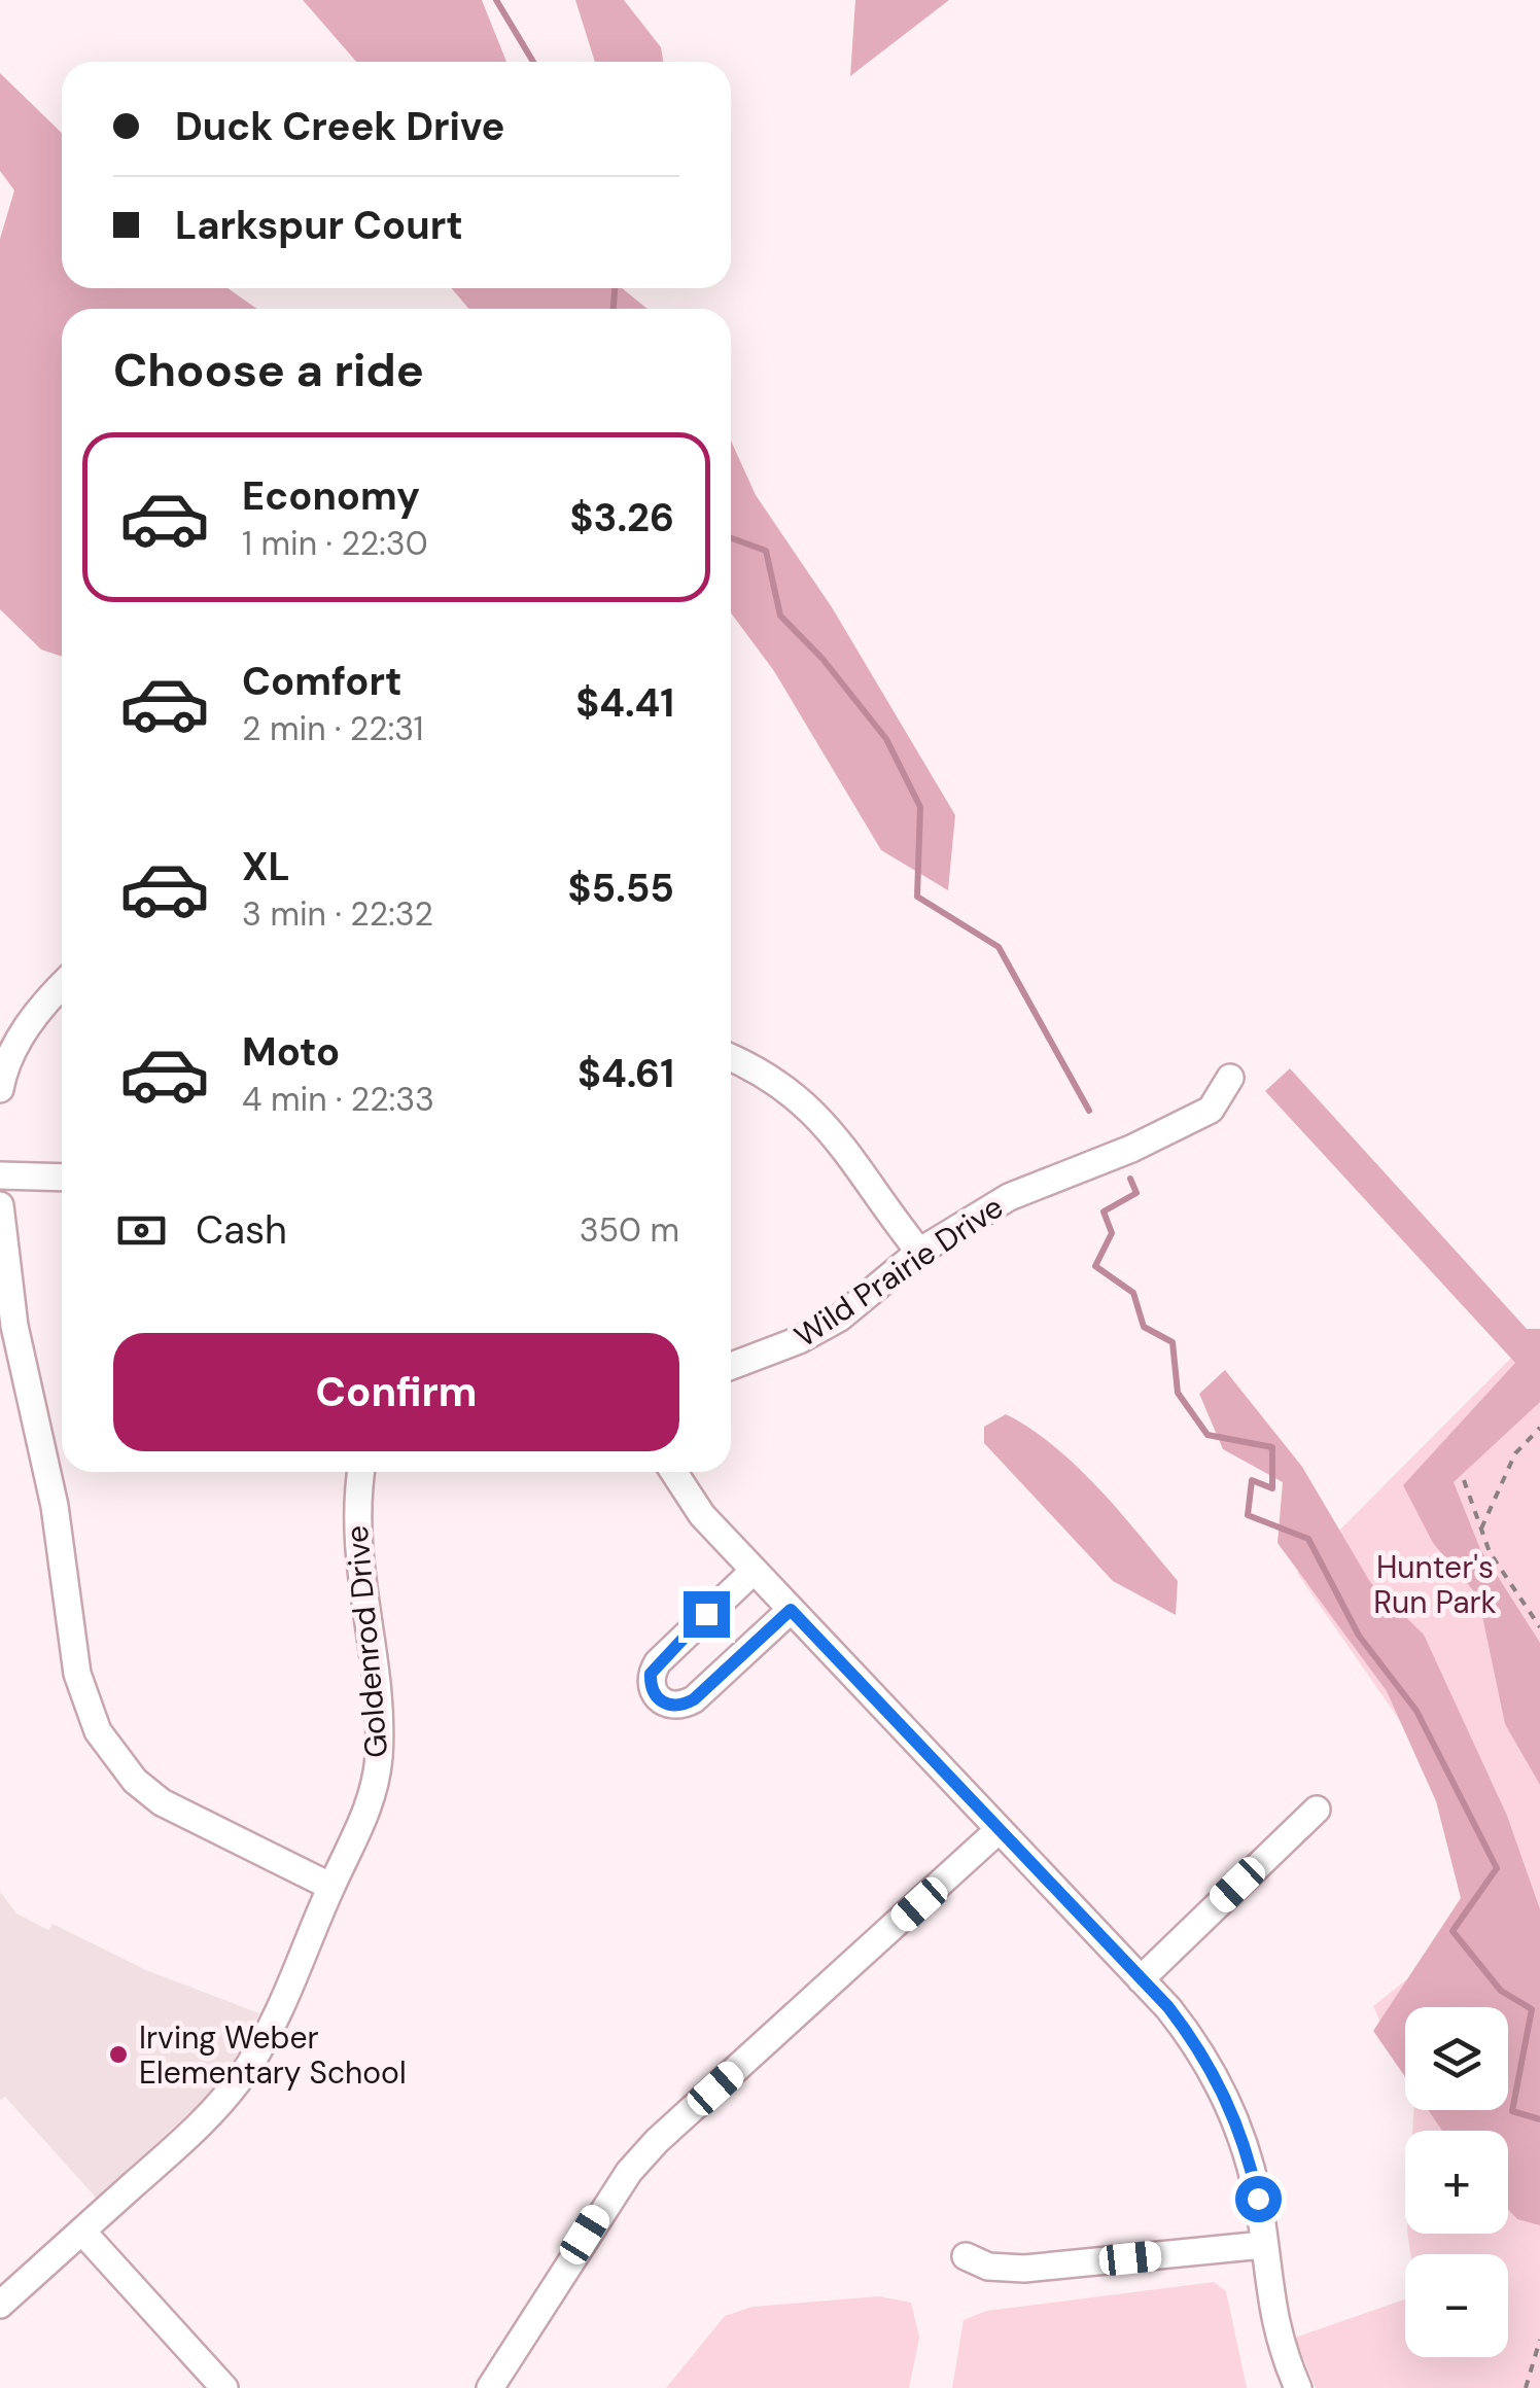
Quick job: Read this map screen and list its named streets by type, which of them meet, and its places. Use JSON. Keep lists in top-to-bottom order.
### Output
{
  "streets": {
    "street": ["Wild Prairie Drive", "Goldenrod Drive"]
  },
  "parks": ["Hunter's Run Park"],
  "places": ["Irving Weber Elementary School"],
  "page": {
    "banner": ["Duck Creek Drive", "Larkspur Court"],
    "heading": "Choose a ride",
    "list": [
      {
        "name": "Economy",
        "note": "1 min · 22:30",
        "value": "$3.26"
      },
      {
        "name": "Comfort",
        "note": "2 min · 22:31",
        "value": "$4.41"
      },
      {
        "name": "XL",
        "note": "3 min · 22:32",
        "value": "$5.55"
      },
      {
        "name": "Moto",
        "note": "4 min · 22:33",
        "value": "$4.61"
      }
    ],
    "pay": ["Cash", "350 m"],
    "buttons": "Confirm",
    "map_buttons": ["+", "−"]
  }
}
